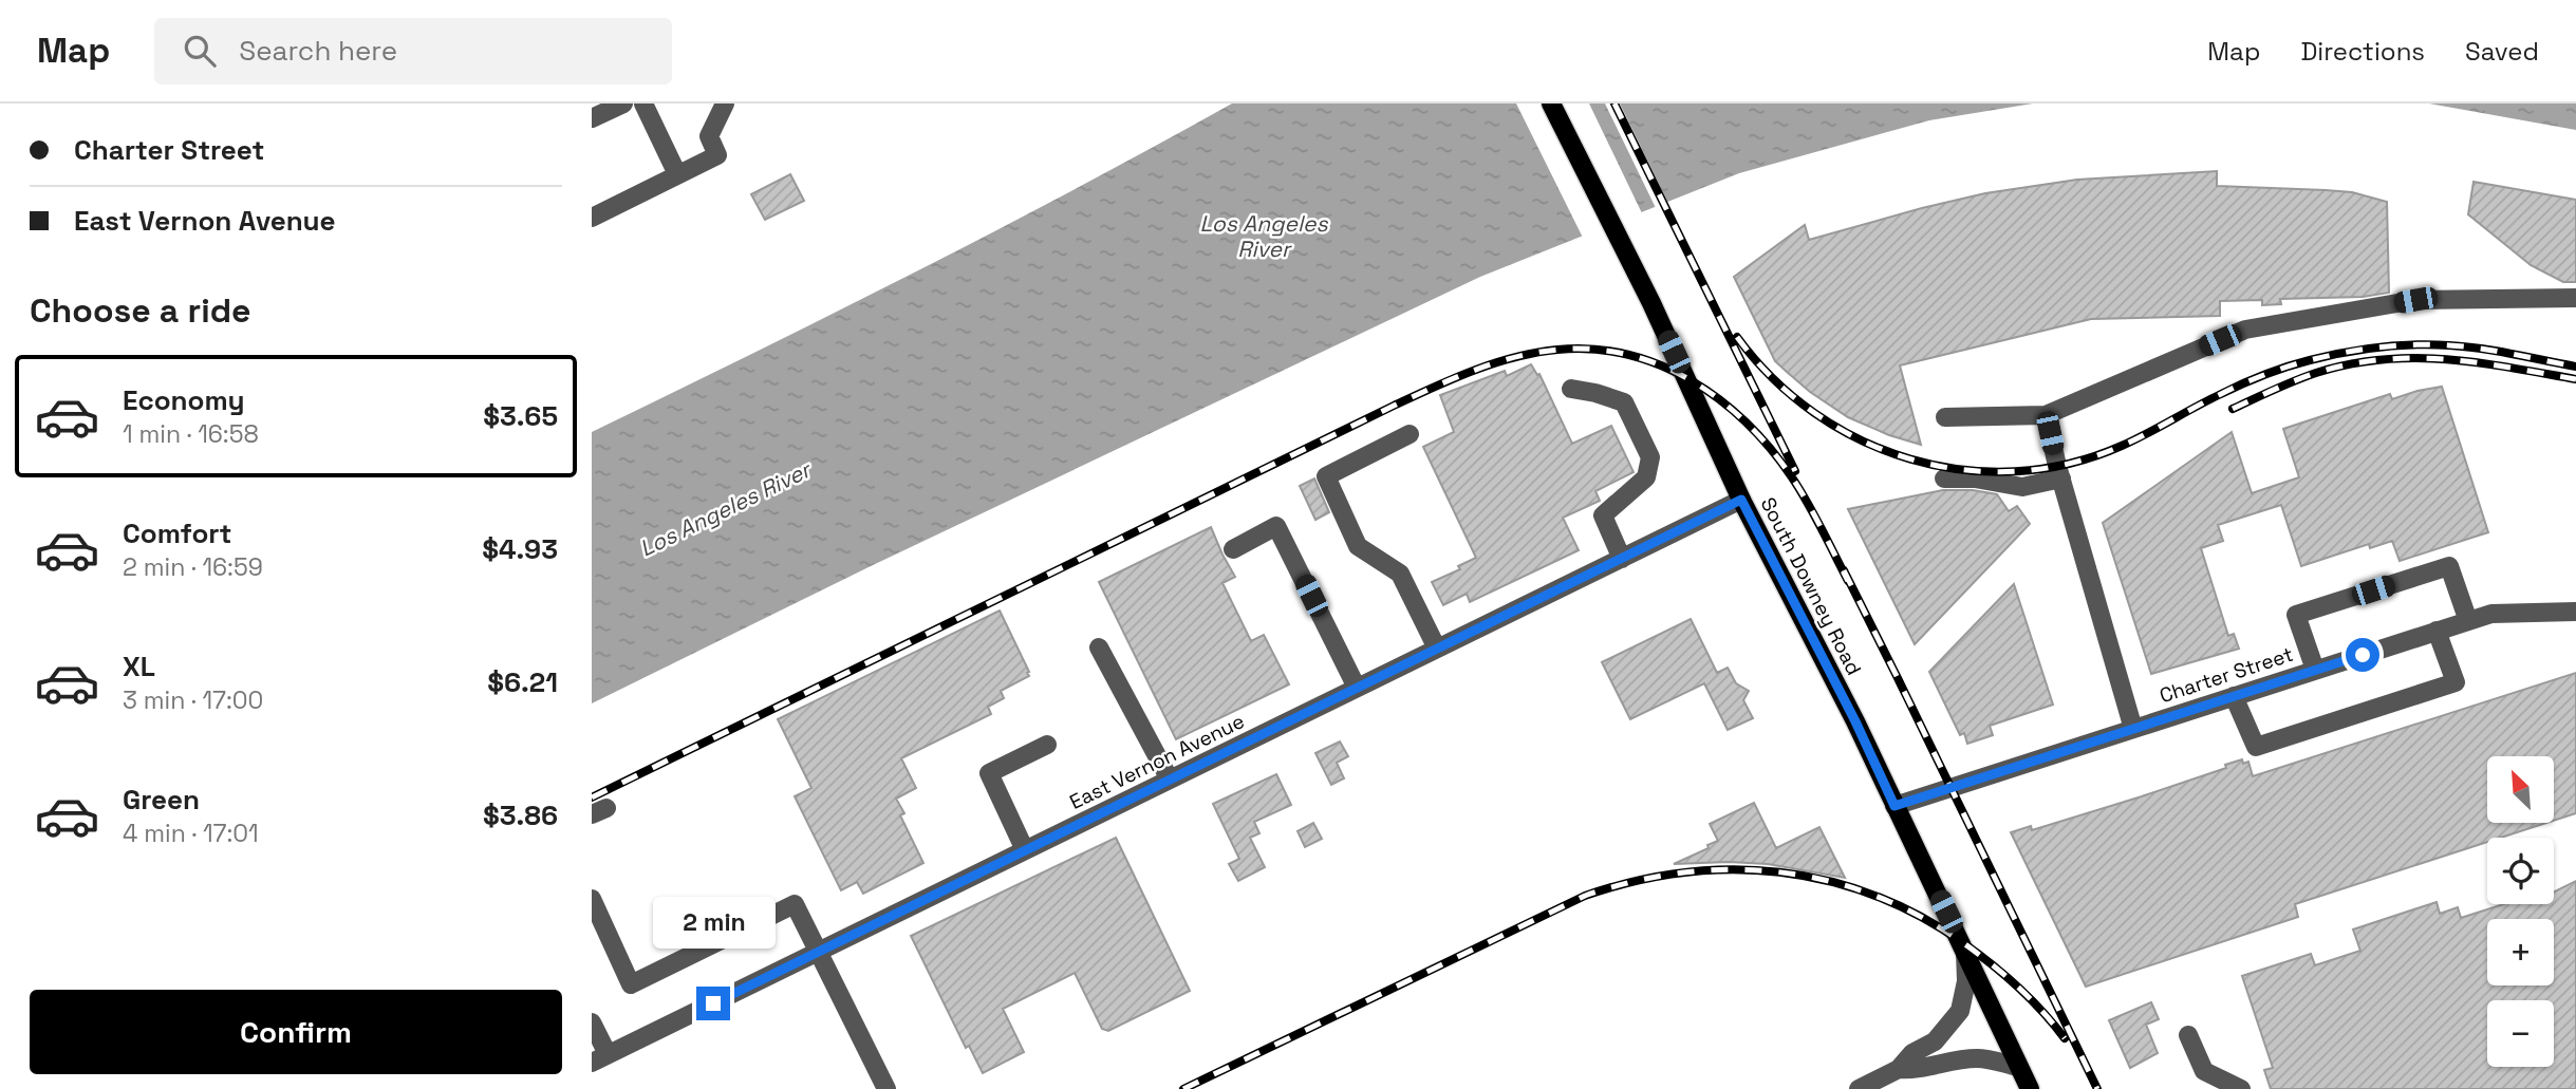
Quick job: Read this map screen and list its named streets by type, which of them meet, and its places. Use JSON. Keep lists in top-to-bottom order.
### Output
{
  "streets": {
    "main road": ["South Downey Road"],
    "street": ["Charter Street", "East Vernon Avenue"]
  },
  "crossings": [
    ["South Downey Road", "Charter Street"],
    ["South Downey Road", "East Vernon Avenue"]
  ],
  "water": ["Los Angeles River"],
  "north": "top left",
  "page": {
    "header": "Map",
    "search": "Search here",
    "nav": ["Map", "Directions", "Saved"],
    "banner": ["Charter Street", "East Vernon Avenue"],
    "heading": "Choose a ride",
    "list": [
      {
        "name": "Economy",
        "note": "1 min · 16:58",
        "value": "$3.65"
      },
      {
        "name": "Comfort",
        "note": "2 min · 16:59",
        "value": "$4.93"
      },
      {
        "name": "XL",
        "note": "3 min · 17:00",
        "value": "$6.21"
      },
      {
        "name": "Green",
        "note": "4 min · 17:01",
        "value": "$3.86"
      }
    ],
    "map_buttons": ["+", "−"],
    "bubble": "2 min",
    "buttons": "Confirm"
  }
}
